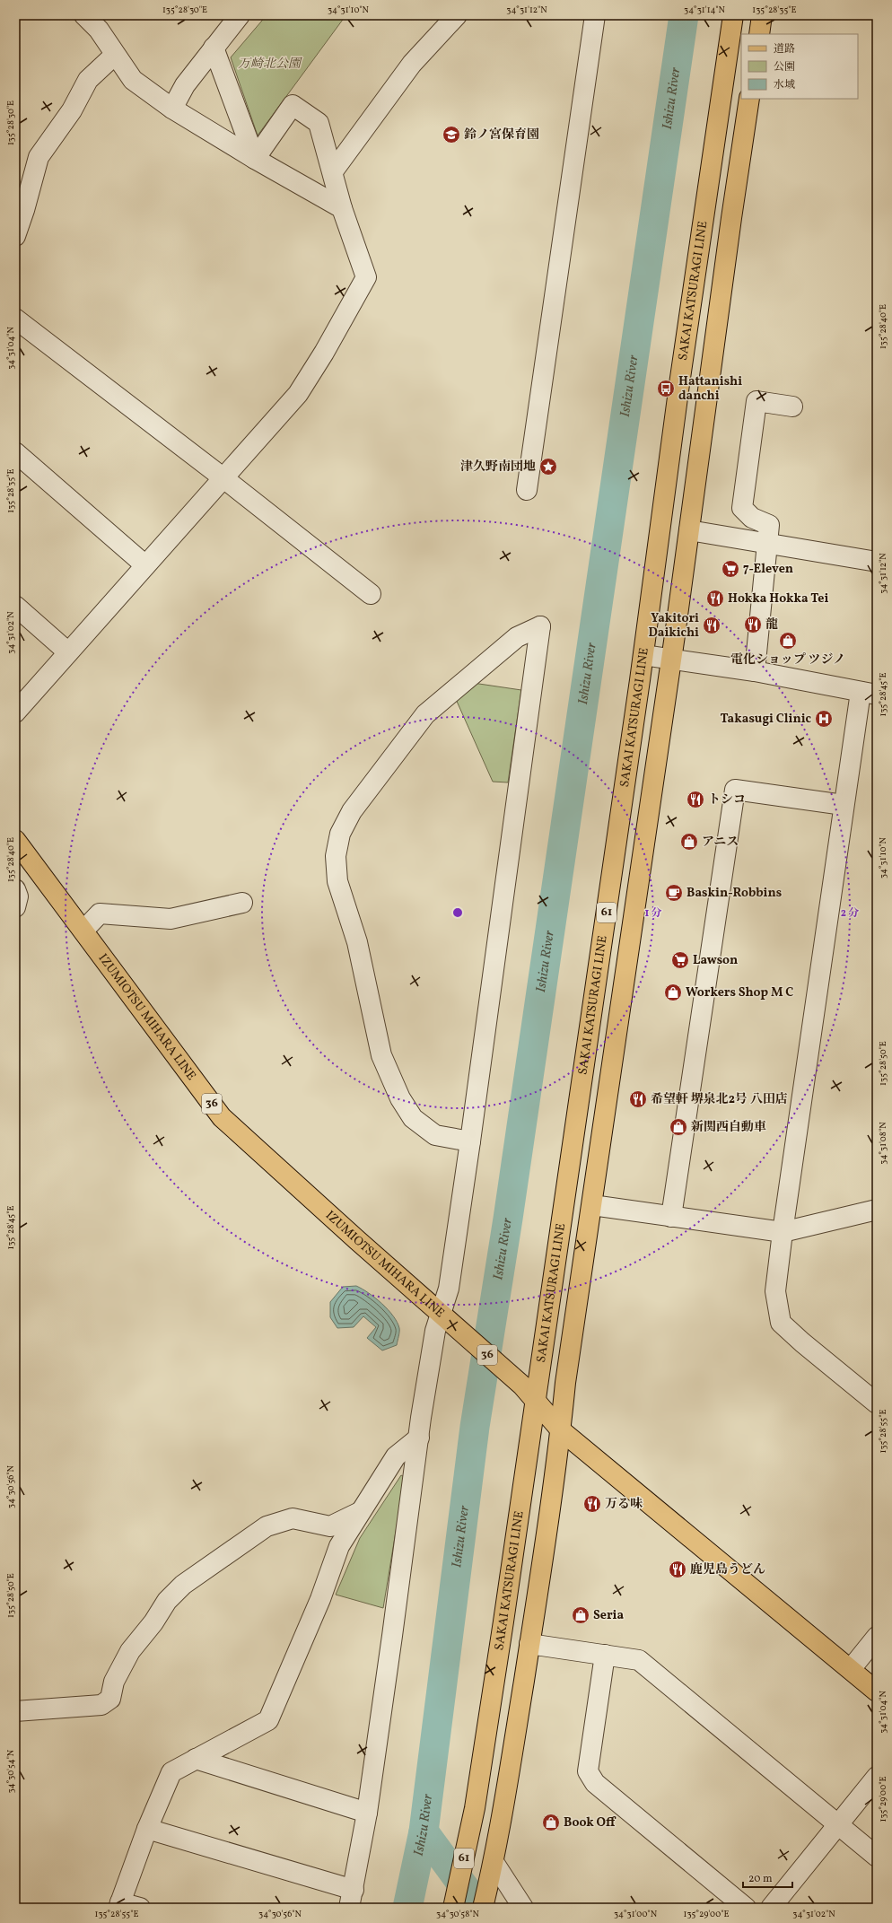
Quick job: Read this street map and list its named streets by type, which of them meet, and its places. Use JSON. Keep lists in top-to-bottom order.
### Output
{
  "streets": {
    "main road": [
      "SAKAI KATSURAGI LINE",
      "61",
      "IZUMIOTSU MIHARA LINE",
      "36"
    ]
  },
  "crossings": [
    ["SAKAI KATSURAGI LINE", "IZUMIOTSU MIHARA LINE"],
    ["61", "IZUMIOTSU MIHARA LINE"]
  ],
  "water": ["Ishizu River"],
  "parks": ["万崎北公園"],
  "places": {
    "school or university": ["鈴ノ宮保育園"],
    "bus stop": ["Hattanishi danchi"],
    "place": ["津久野南団地"],
    "supermarket": ["7-Eleven", "Lawson"],
    "restaurant": [
      "Hokka Hokka Tei",
      "龍",
      "Yakitori Daikichi",
      "トシコ",
      "希望軒 堺泉北2号 八田店",
      "万る味",
      "鹿児島うどん"
    ],
    "shop": [
      "電化ショップ ツジノ",
      "アニス",
      "Workers Shop M C",
      "新関西自動車",
      "Seria",
      "Book Off"
    ],
    "hospital": ["Takasugi Clinic"],
    "cafe": ["Baskin-Robbins"]
  },
  "legend": ["道路", "公園", "水域"],
  "scale_bar": "20 m",
  "coordinates": [
    "135°28'30\"E",
    "34°31'10\"N",
    "34°31'12\"N",
    "34°31'14\"N",
    "135°28'35\"E",
    "135°28'40\"E",
    "34°31'04\"N",
    "34°31'02\"N",
    "135°28'45\"E",
    "135°28'50\"E",
    "34°31'08\"N",
    "135°28'55\"E",
    "34°30'56\"N",
    "34°30'54\"N",
    "135°29'00\"E",
    "34°30'58\"N",
    "34°31'00\"N"
  ],
  "rings": ["1 分", "2 分"]
}
